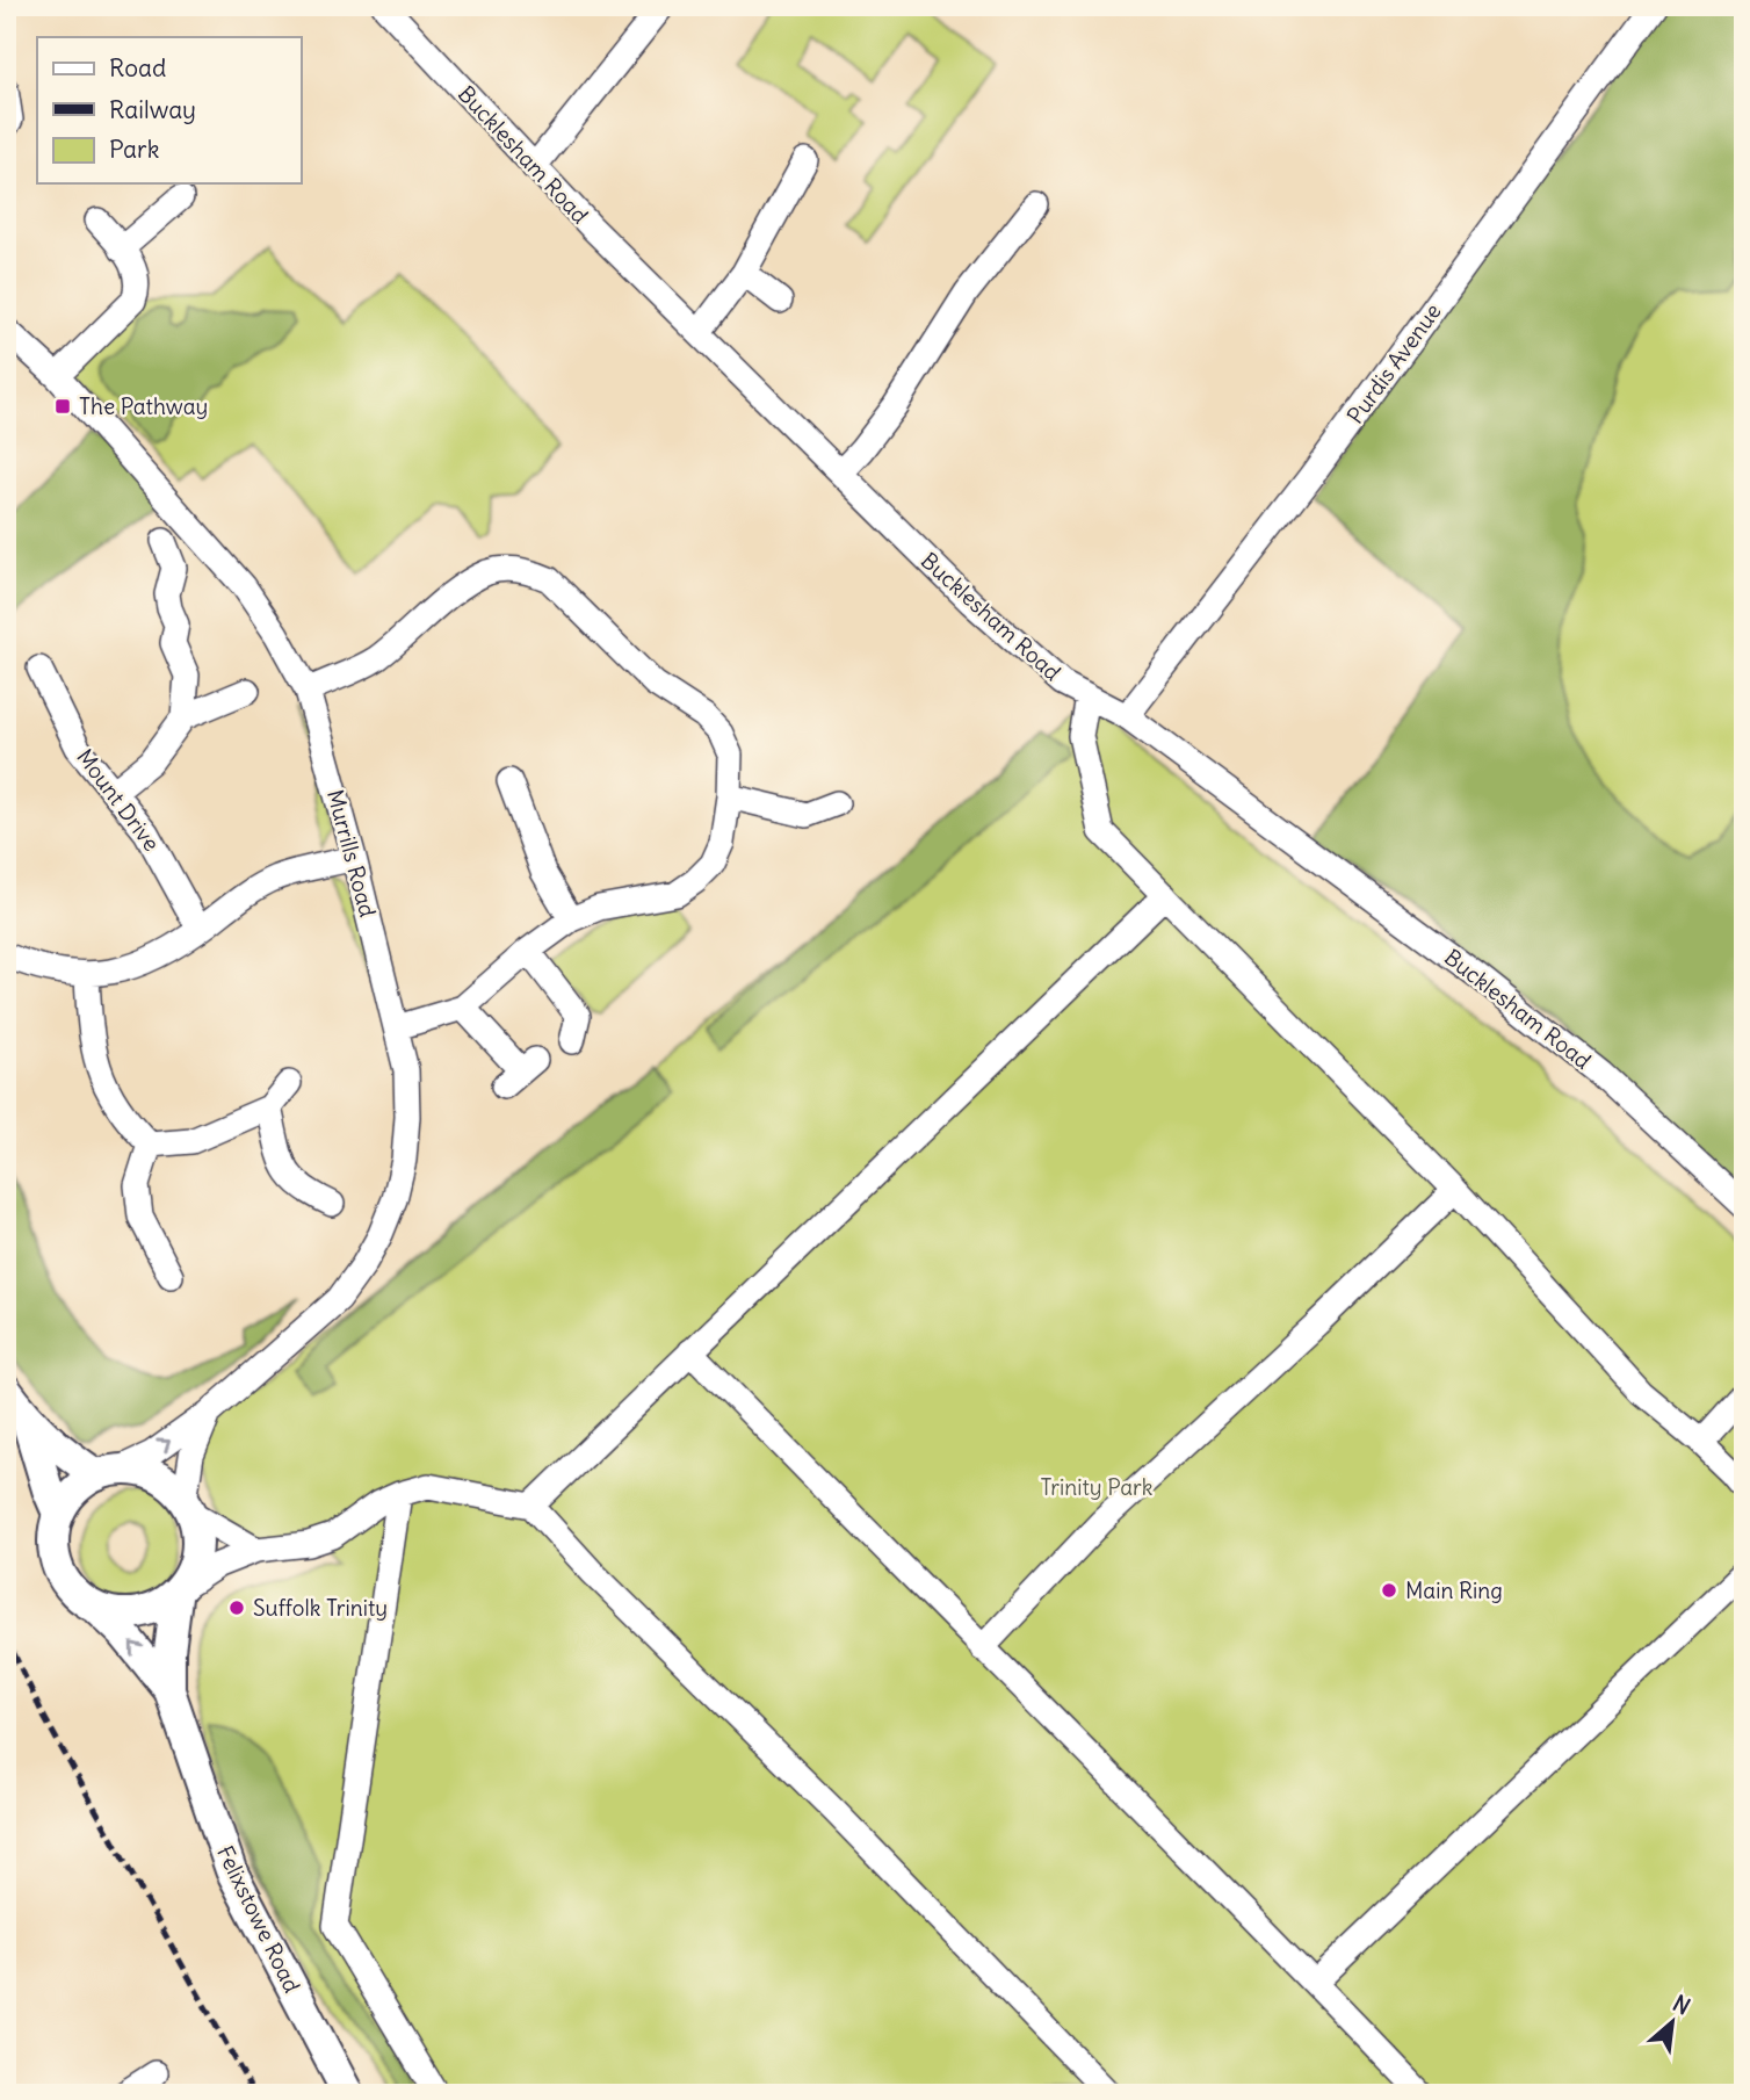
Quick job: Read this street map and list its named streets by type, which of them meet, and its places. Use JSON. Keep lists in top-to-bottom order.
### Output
{
  "streets": {
    "main road": ["Felixstowe Road"],
    "street": [
      "Bucklesham Road",
      "Purdis Avenue",
      "Mount Drive",
      "Murrills Road"
    ]
  },
  "crossings": [
    ["Bucklesham Road", "Purdis Avenue"],
    ["Murrills Road", "Felixstowe Road"]
  ],
  "parks": ["Trinity Park"],
  "places": {
    "transit": ["The Pathway"],
    "other": ["Main Ring", "Suffolk Trinity"]
  },
  "legend": ["Road", "Railway", "Park"],
  "north": "top right"
}
